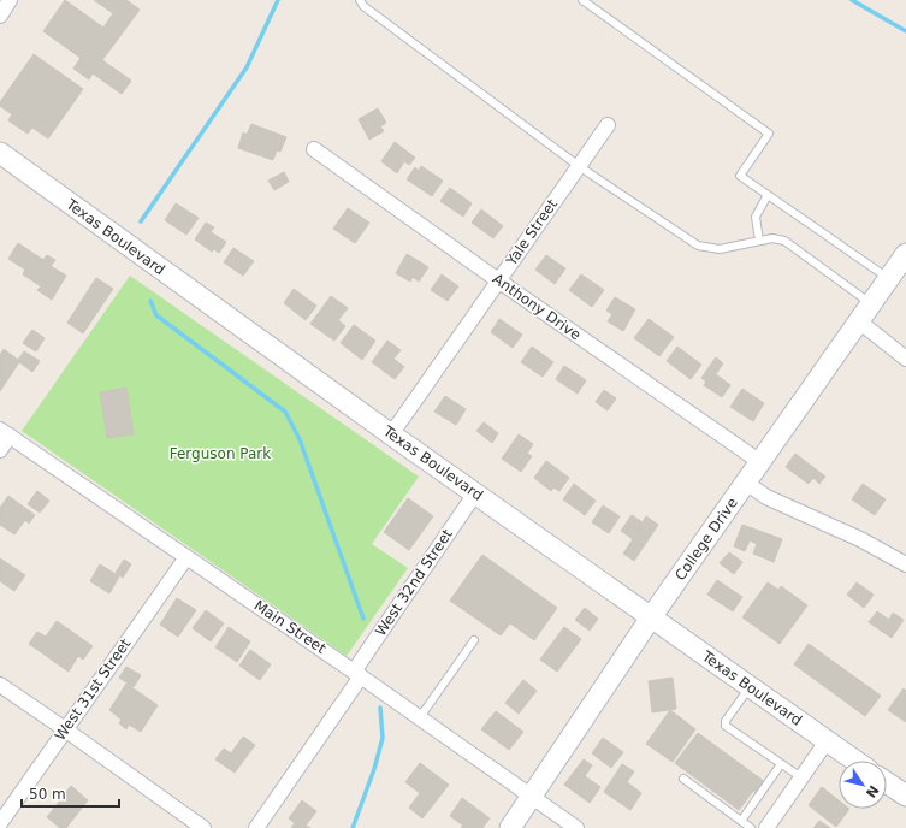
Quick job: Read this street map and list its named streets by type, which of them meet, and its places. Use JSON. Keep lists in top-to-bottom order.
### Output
{
  "streets": {
    "main road": ["Texas Boulevard", "College Drive"],
    "street": [
      "Yale Street",
      "Anthony Drive",
      "West 32nd Street",
      "Main Street",
      "West 31st Street"
    ]
  },
  "crossings": [
    ["Yale Street", "Texas Boulevard"],
    ["Yale Street", "Anthony Drive"],
    ["Texas Boulevard", "College Drive"],
    ["Texas Boulevard", "West 32nd Street"],
    ["Anthony Drive", "College Drive"],
    ["College Drive", "Main Street"],
    ["West 32nd Street", "Main Street"],
    ["Main Street", "West 31st Street"]
  ],
  "parks": ["Ferguson Park"],
  "scale_bar": "50 m",
  "north": "bottom right"
}
